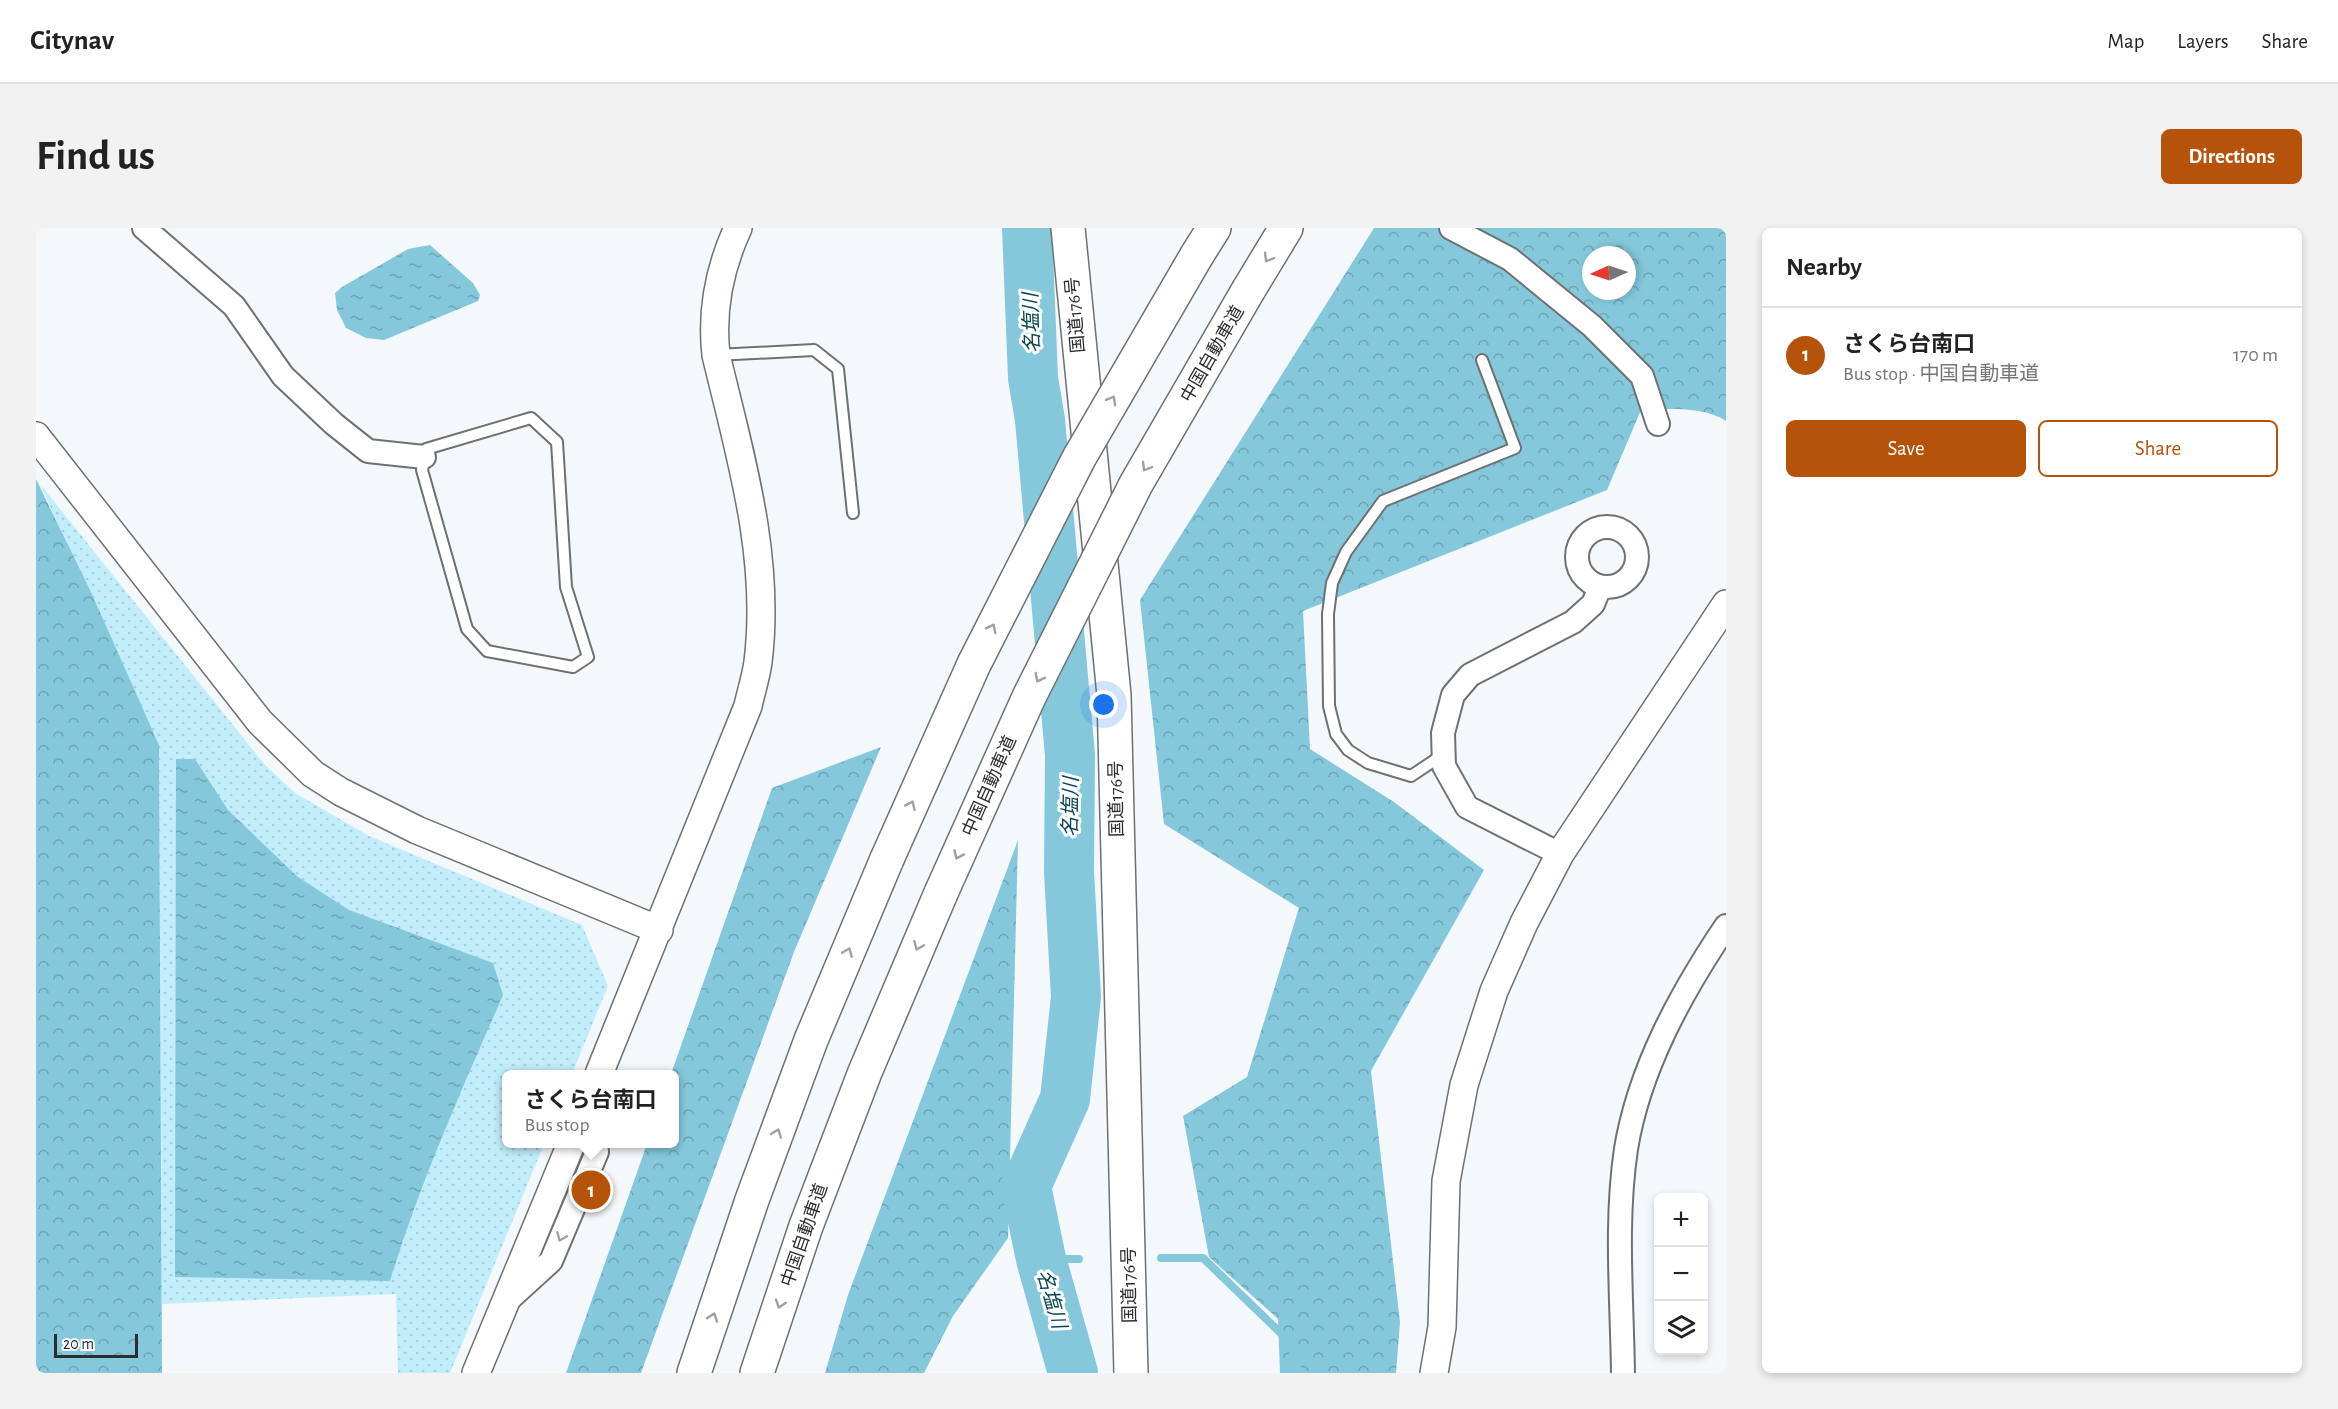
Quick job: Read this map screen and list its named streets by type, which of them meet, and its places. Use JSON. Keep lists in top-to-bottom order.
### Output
{
  "streets": {
    "highway": ["国道176号", "中国自動車道"]
  },
  "water": ["名塩川"],
  "scale_bar": "20 m",
  "north": "left",
  "page": {
    "header": "Citynav",
    "nav": ["Map", "Layers", "Share"],
    "buttons": [
      "Directions",
      ["Save", "Share"]
    ],
    "title": "Find us",
    "heading": "Nearby",
    "list": [
      {
        "mark": "1",
        "name": "さくら台南口",
        "note": "Bus stop · 中国自動車道",
        "value": "170 m"
      }
    ],
    "popup": ["さくら台南口", "Bus stop"],
    "pins": "1",
    "map_buttons": ["+", "−"],
    "scale": "20 m"
  }
}
